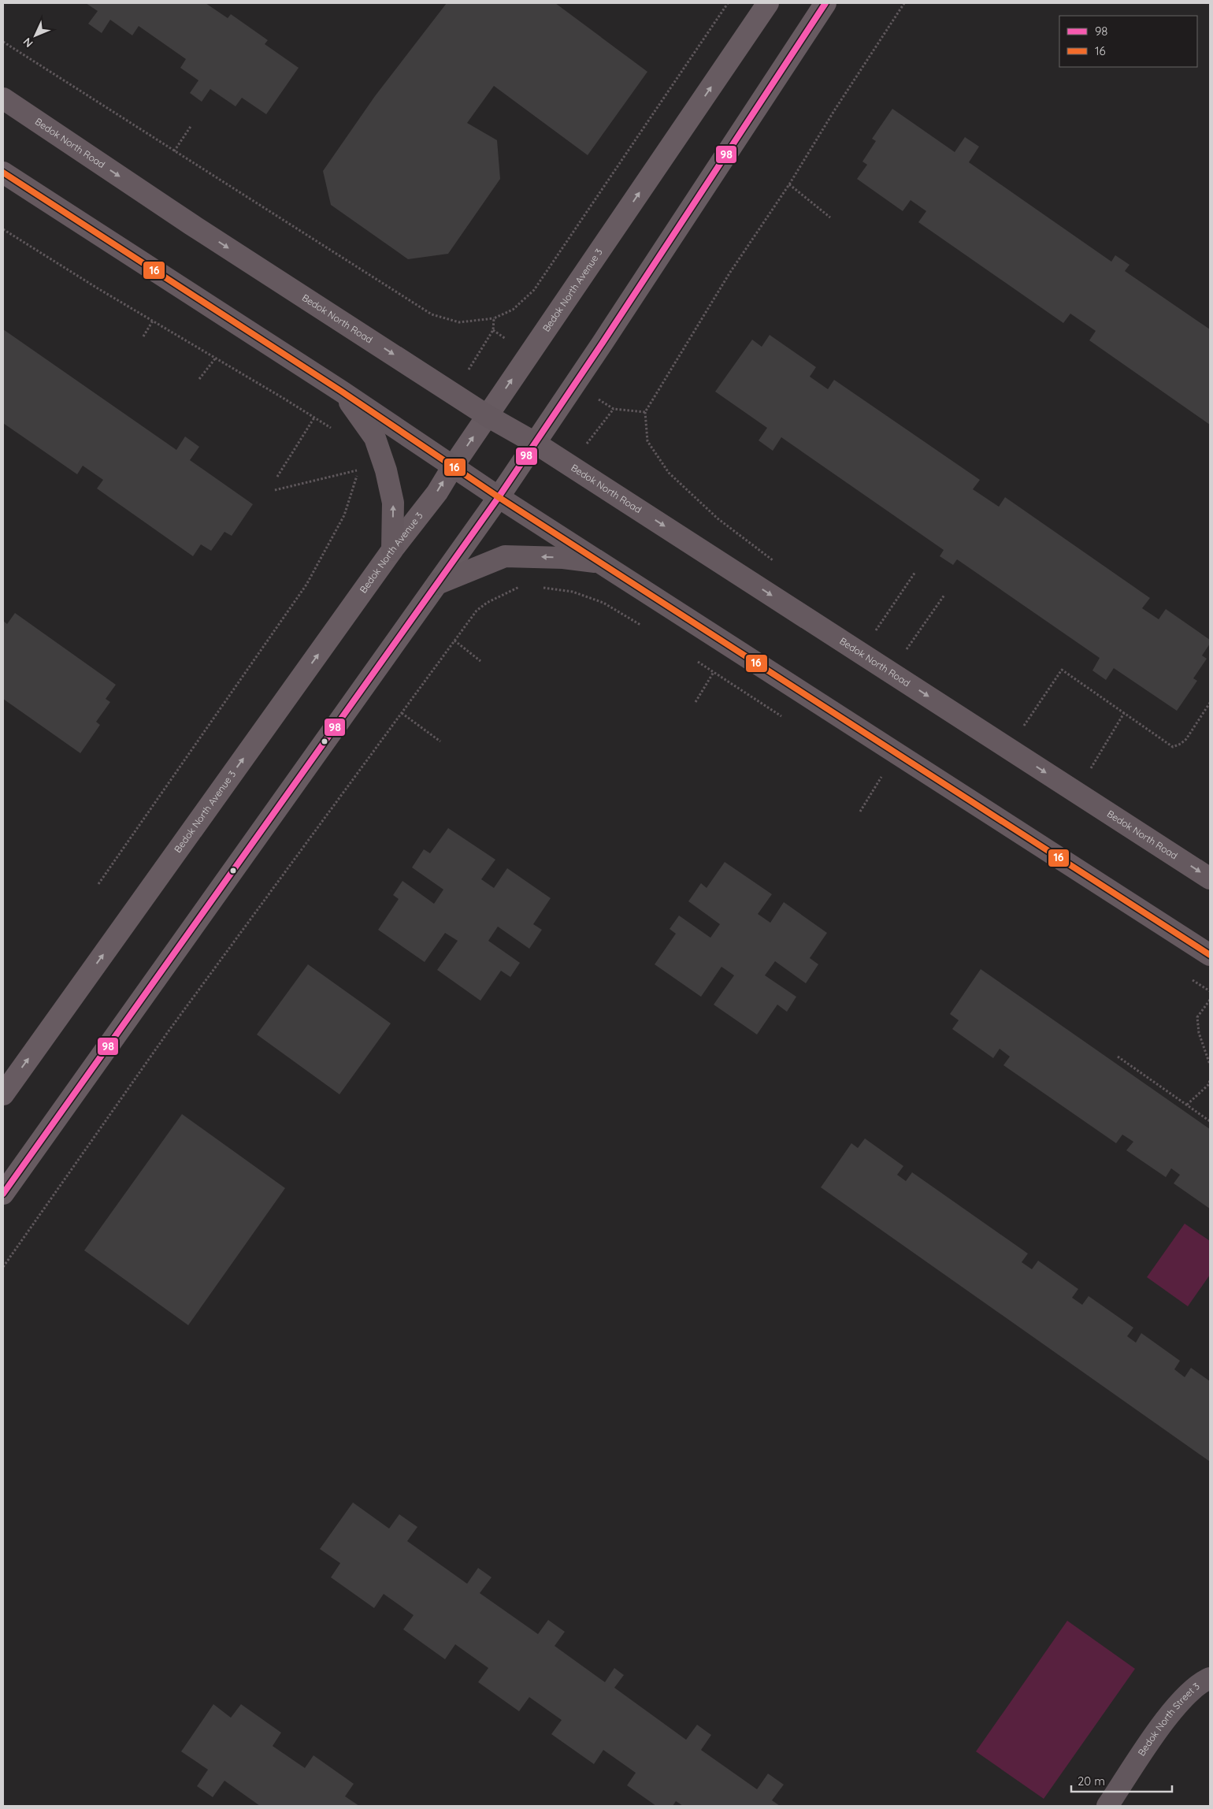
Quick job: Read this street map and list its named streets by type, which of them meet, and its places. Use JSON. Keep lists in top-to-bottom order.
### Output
{
  "streets": {
    "main road": ["Bedok North Road", "Bedok North Avenue 3"],
    "street": ["Bedok North Street 3"]
  },
  "crossings": [
    ["Bedok North Road", "Bedok North Avenue 3"]
  ],
  "lines": ["transit line 98", "transit line 16"],
  "legend": ["98", "16"],
  "scale_bar": "20 m",
  "north": "bottom left"
}
